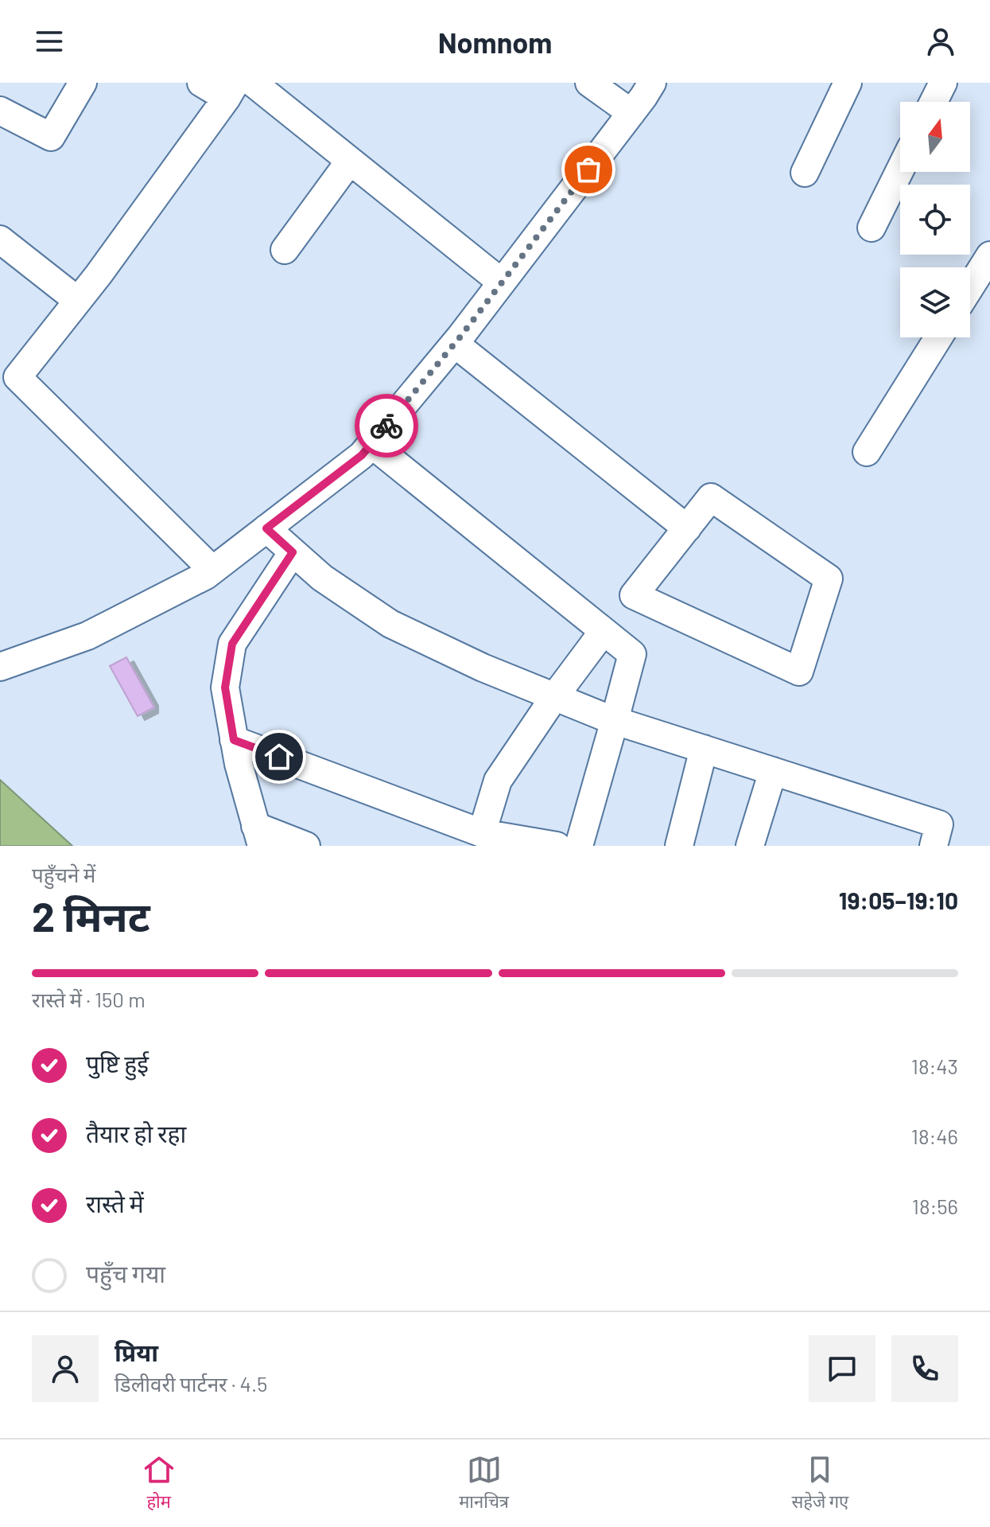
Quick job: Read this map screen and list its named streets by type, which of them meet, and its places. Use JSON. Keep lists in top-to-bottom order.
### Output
{
  "north": "top",
  "page": {
    "header": "Nomnom",
    "heading": ["2 मिनट", "पहुँचने में", "19:05–19:10"],
    "panel": ["प्रिया", "डिलीवरी पार्टनर · 4.5"],
    "bar": "रास्ते में · 150 m",
    "list": [
      ["पुष्टि हुई", "18:43"],
      ["तैयार हो रहा", "18:46"],
      ["रास्ते में", "18:56"],
      "पहुँच गया"
    ],
    "tabs": ["होम", "मानचित्र", "सहेजे गए"]
  }
}
